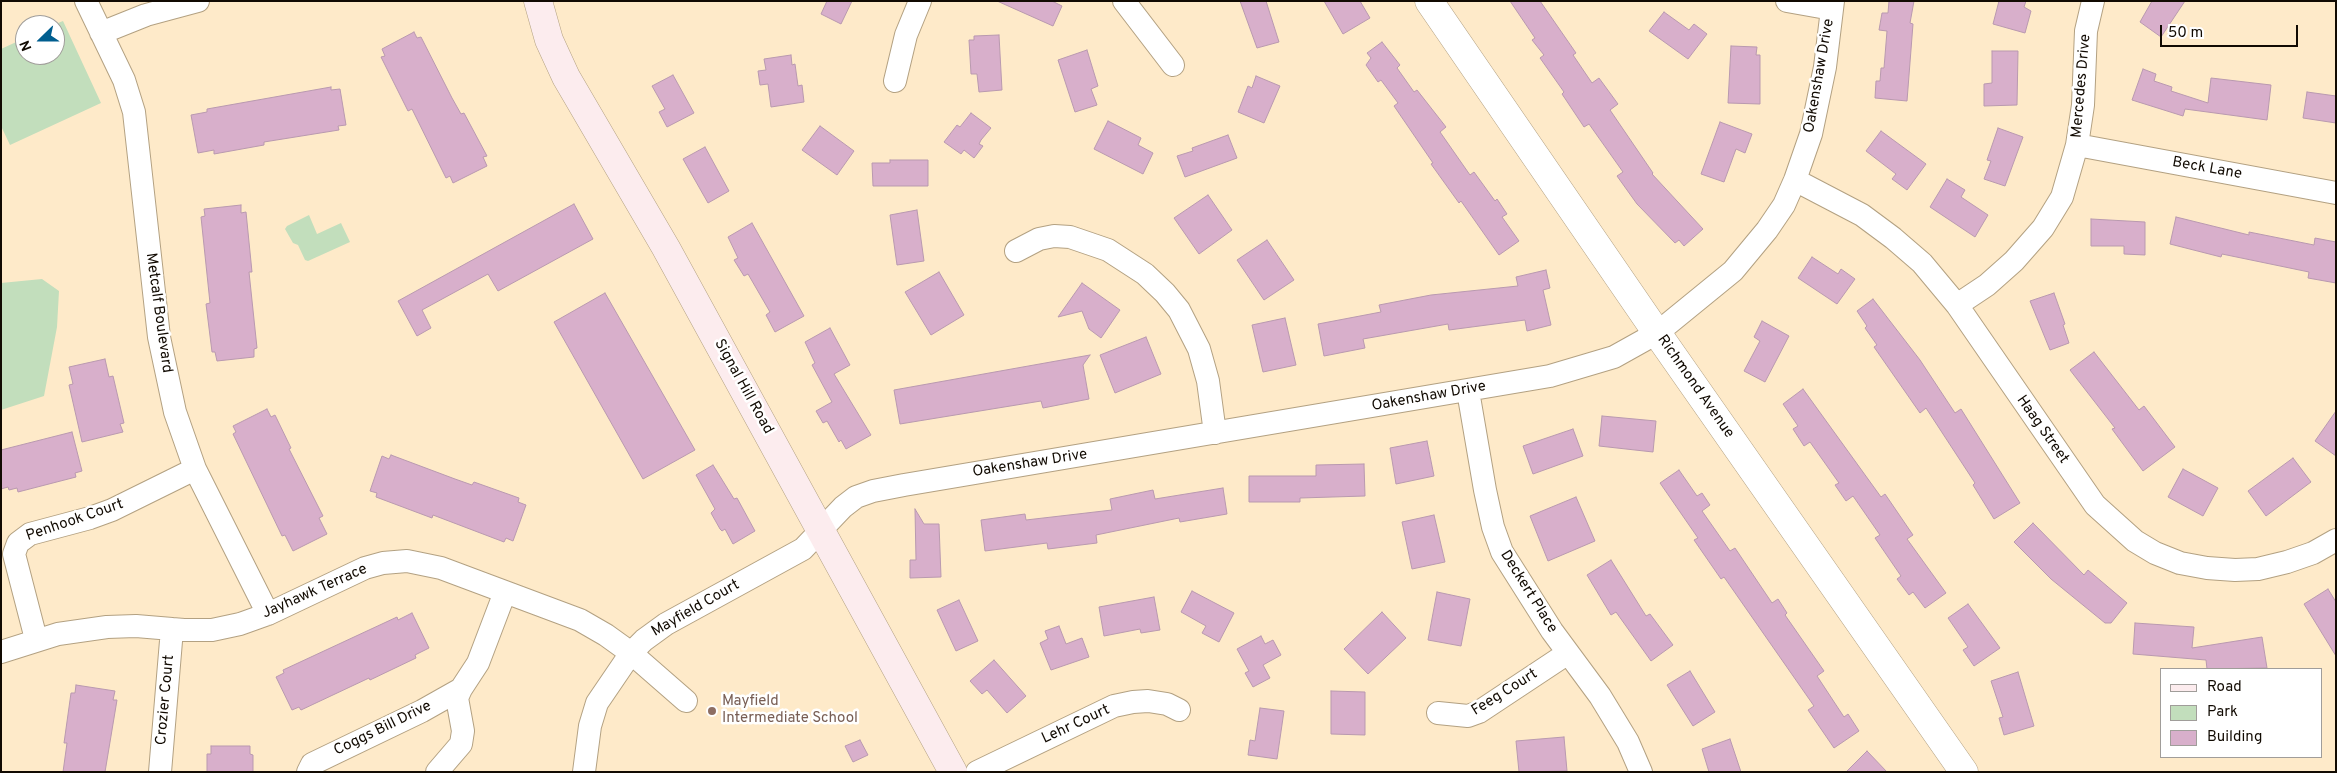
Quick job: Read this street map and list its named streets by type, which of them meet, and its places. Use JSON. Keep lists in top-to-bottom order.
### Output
{
  "streets": {
    "main road": ["Signal Hill Road"],
    "street": [
      "Oakenshaw Drive",
      "Mercedes Drive",
      "Beck Lane",
      "Metcalf Boulevard",
      "Richmond Avenue",
      "Haag Street",
      "Penhook Court",
      "Jayhawk Terrace",
      "Deckert Place",
      "Mayfield Court",
      "Feeg Court",
      "Crozier Court",
      "Lehr Court",
      "Coggs Bill Drive"
    ]
  },
  "crossings": [
    ["Oakenshaw Drive", "Signal Hill Road"],
    ["Oakenshaw Drive", "Richmond Avenue"],
    ["Oakenshaw Drive", "Haag Street"],
    ["Oakenshaw Drive", "Deckert Place"],
    ["Oakenshaw Drive", "Mayfield Court"],
    ["Mercedes Drive", "Beck Lane"],
    ["Mercedes Drive", "Haag Street"],
    ["Metcalf Boulevard", "Penhook Court"],
    ["Metcalf Boulevard", "Jayhawk Terrace"],
    ["Signal Hill Road", "Mayfield Court"],
    ["Penhook Court", "Jayhawk Terrace"],
    ["Jayhawk Terrace", "Mayfield Court"],
    ["Jayhawk Terrace", "Crozier Court"],
    ["Jayhawk Terrace", "Coggs Bill Drive"],
    ["Deckert Place", "Feeg Court"]
  ],
  "places": ["Mayfield Intermediate School"],
  "legend": ["Road", "Park", "Building"],
  "scale_bar": "50 m",
  "north": "left"
}
